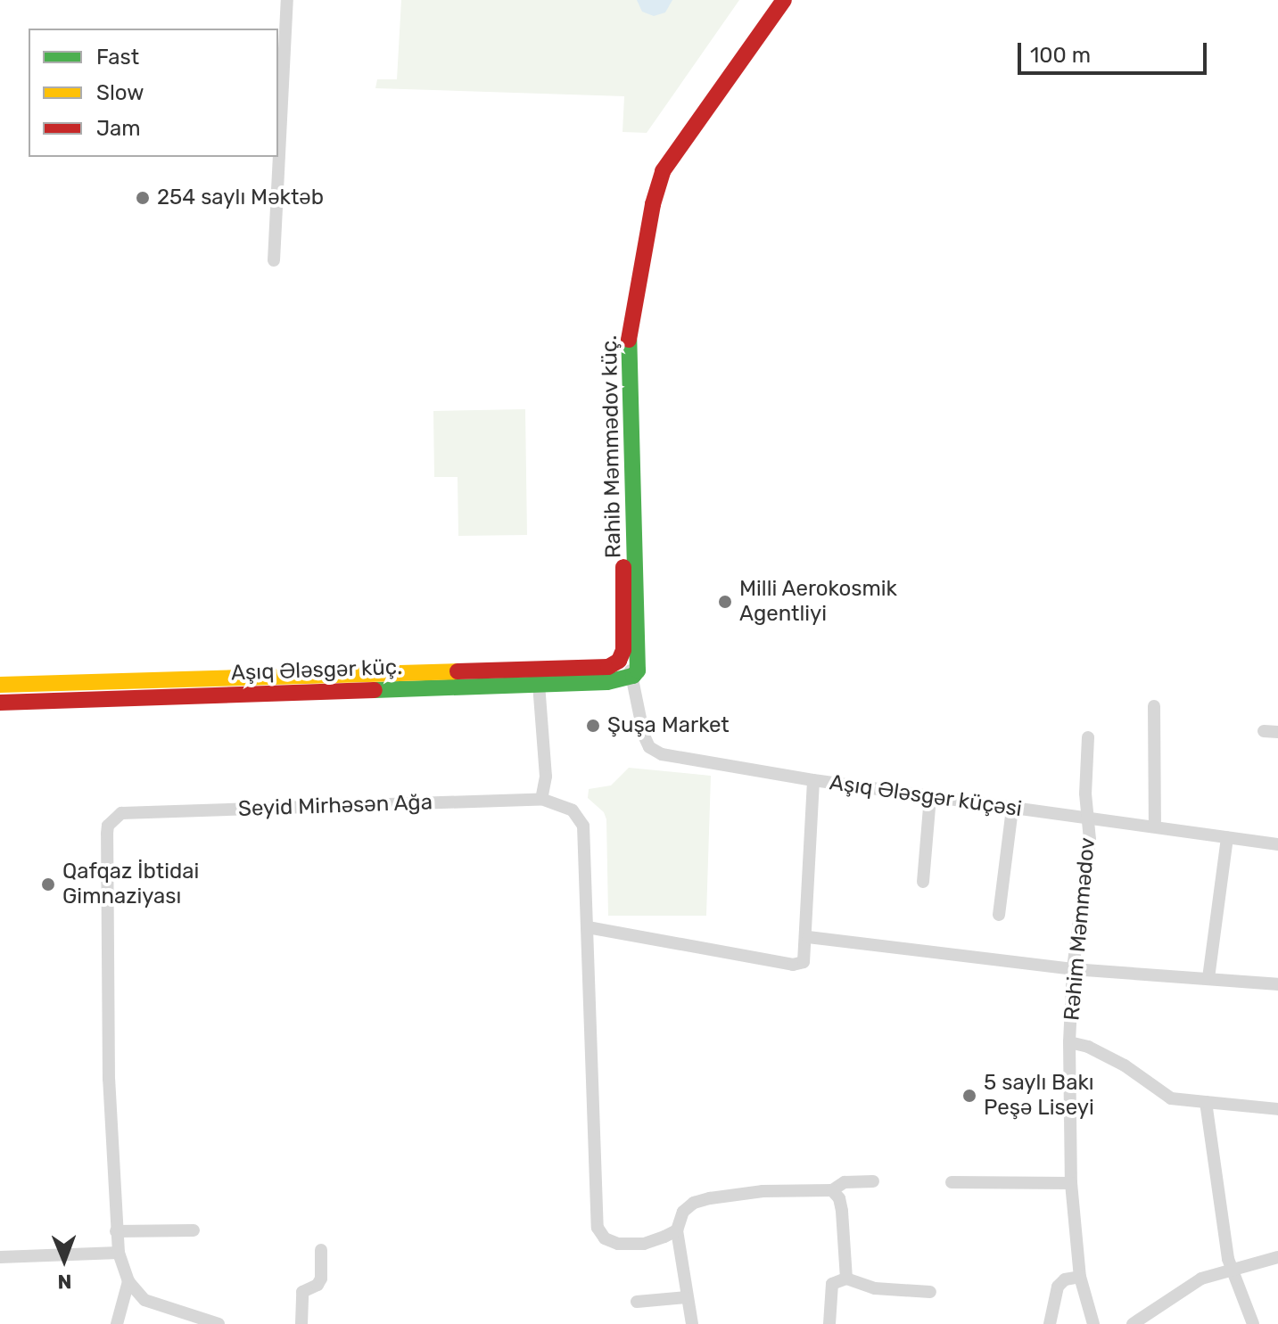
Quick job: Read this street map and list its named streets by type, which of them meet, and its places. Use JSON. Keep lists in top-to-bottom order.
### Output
{
  "streets": {
    "main road": ["Rahib Məmmədov küç.", "Aşıq Ələsgər küç."],
    "street": ["Aşıq Ələsgər küçəsi", "Seyid Mirhəsən Ağa", "Rəhim Məmmədov"]
  },
  "crossings": [
    ["Rahib Məmmədov küç.", "Aşıq Ələsgər küç."],
    ["Rahib Məmmədov küç.", "Aşıq Ələsgər küçəsi"],
    ["Aşıq Ələsgər küç.", "Aşıq Ələsgər küçəsi"],
    ["Aşıq Ələsgər küçəsi", "Rəhim Məmmədov"]
  ],
  "places": [
    "254 saylı Məktəb",
    "Milli Aerokosmik Agentliyi",
    "Şuşa Market",
    "Qafqaz İbtidai Gimnaziyası",
    "5 saylı Bakı Peşə Liseyi"
  ],
  "legend": ["Fast", "Slow", "Jam"],
  "scale_bar": "100 m",
  "north": "bottom"
}
